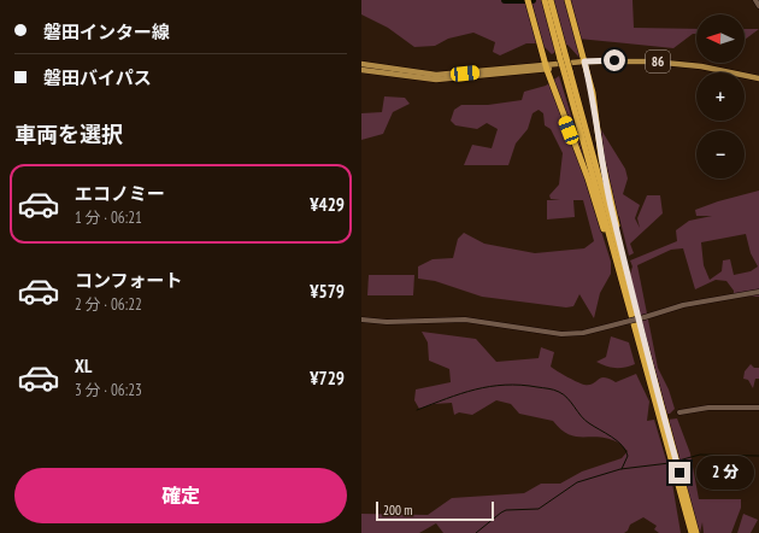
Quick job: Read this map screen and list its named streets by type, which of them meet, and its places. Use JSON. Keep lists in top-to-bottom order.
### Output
{
  "streets": {
    "main road": ["86"]
  },
  "scale_bar": "200 m",
  "north": "left",
  "page": {
    "banner": ["磐田インター線", "磐田バイパス"],
    "map_buttons": ["+", "−"],
    "heading": "車両を選択",
    "list": [
      {
        "name": "エコノミー",
        "note": "1 分 · 06:21",
        "value": "¥429"
      },
      {
        "name": "コンフォート",
        "note": "2 分 · 06:22",
        "value": "¥579"
      },
      {
        "name": "XL",
        "note": "3 分 · 06:23",
        "value": "¥729"
      }
    ],
    "bubble": "2 分",
    "buttons": "確定",
    "scale": "200 m"
  }
}
